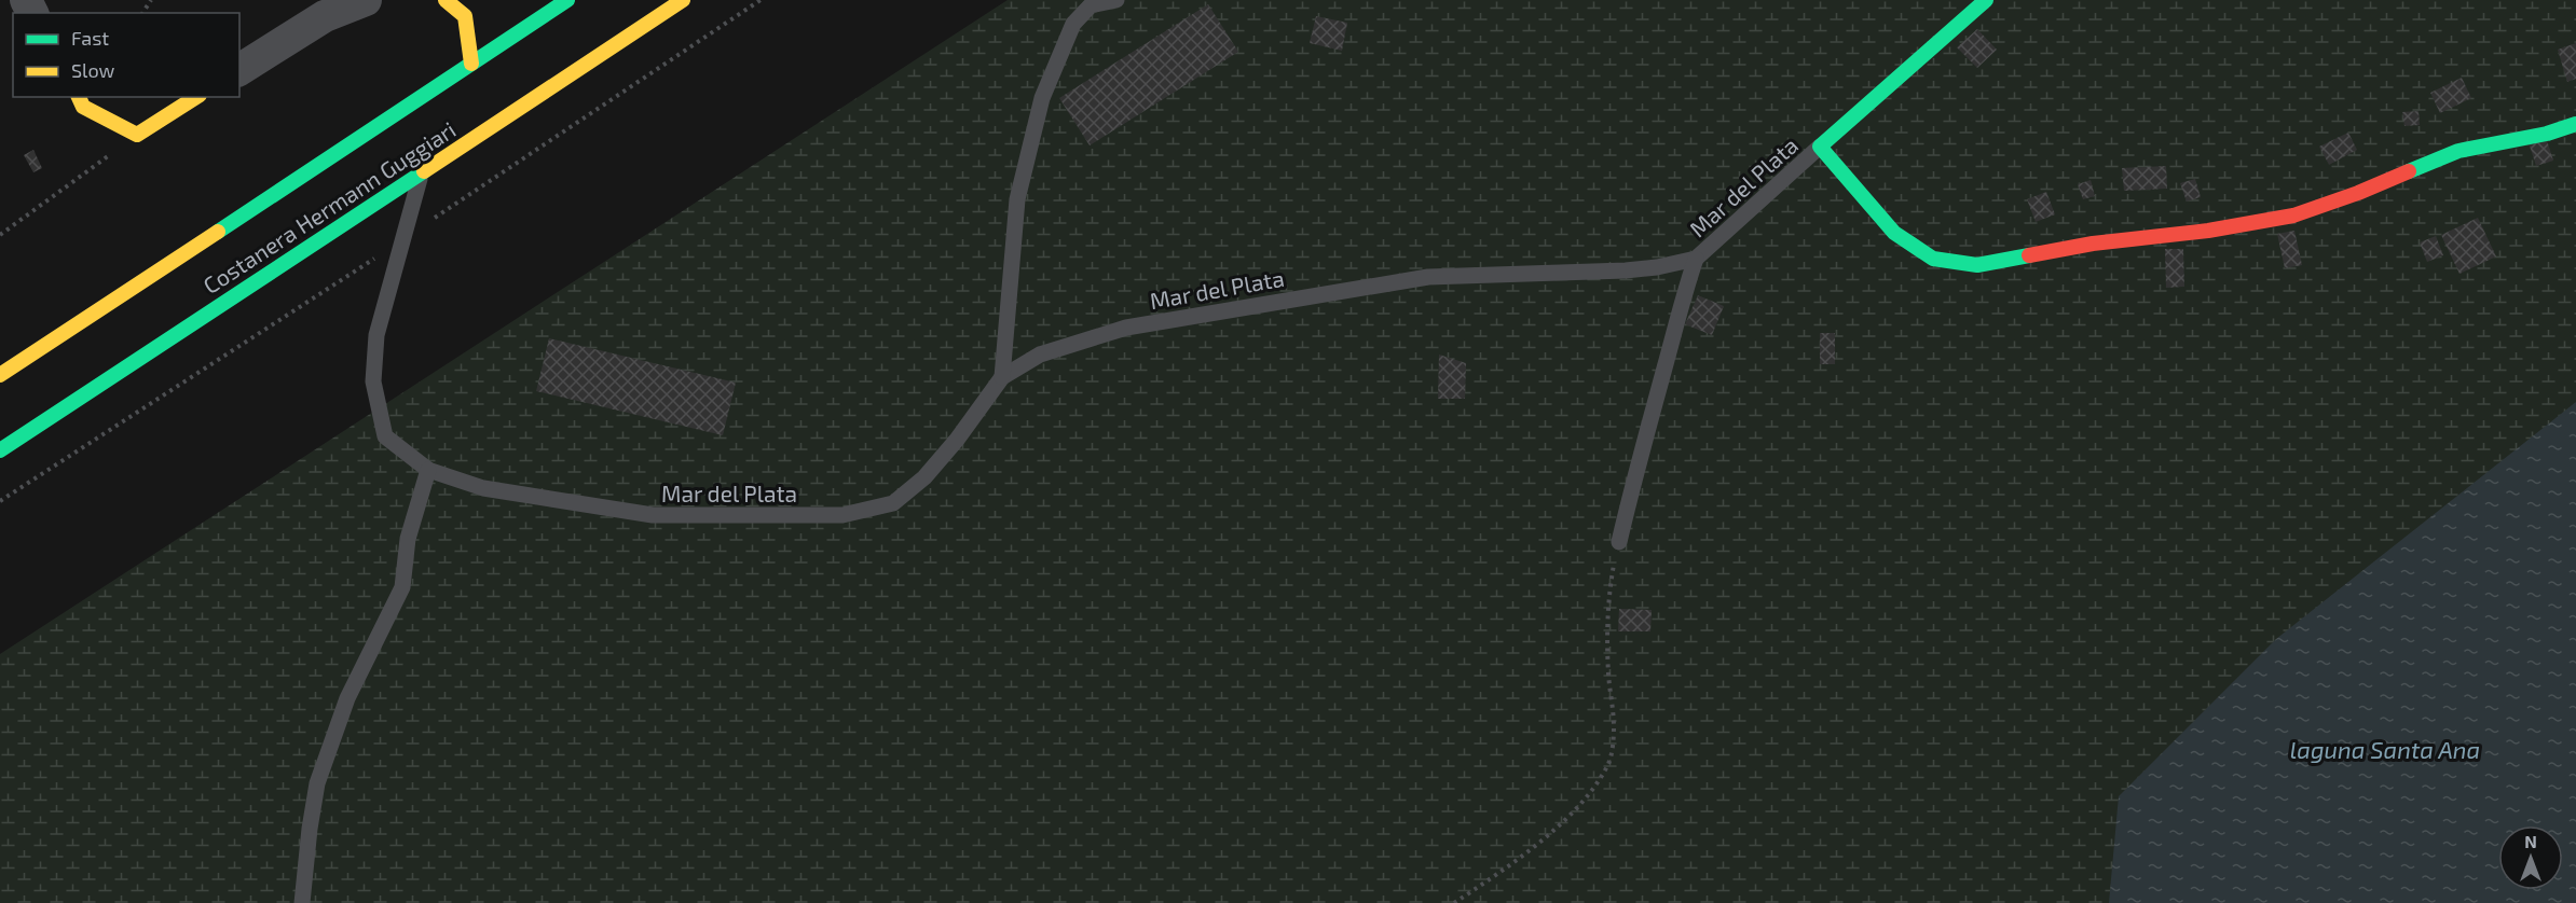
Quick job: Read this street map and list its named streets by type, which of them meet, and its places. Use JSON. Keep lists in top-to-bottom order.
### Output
{
  "streets": {
    "main road": ["Mar del Plata", "Costanera Hermann Guggiari"]
  },
  "crossings": [
    ["Mar del Plata", "Costanera Hermann Guggiari"]
  ],
  "water": ["laguna Santa Ana"],
  "legend": ["Fast", "Slow"],
  "north": "top"
}
